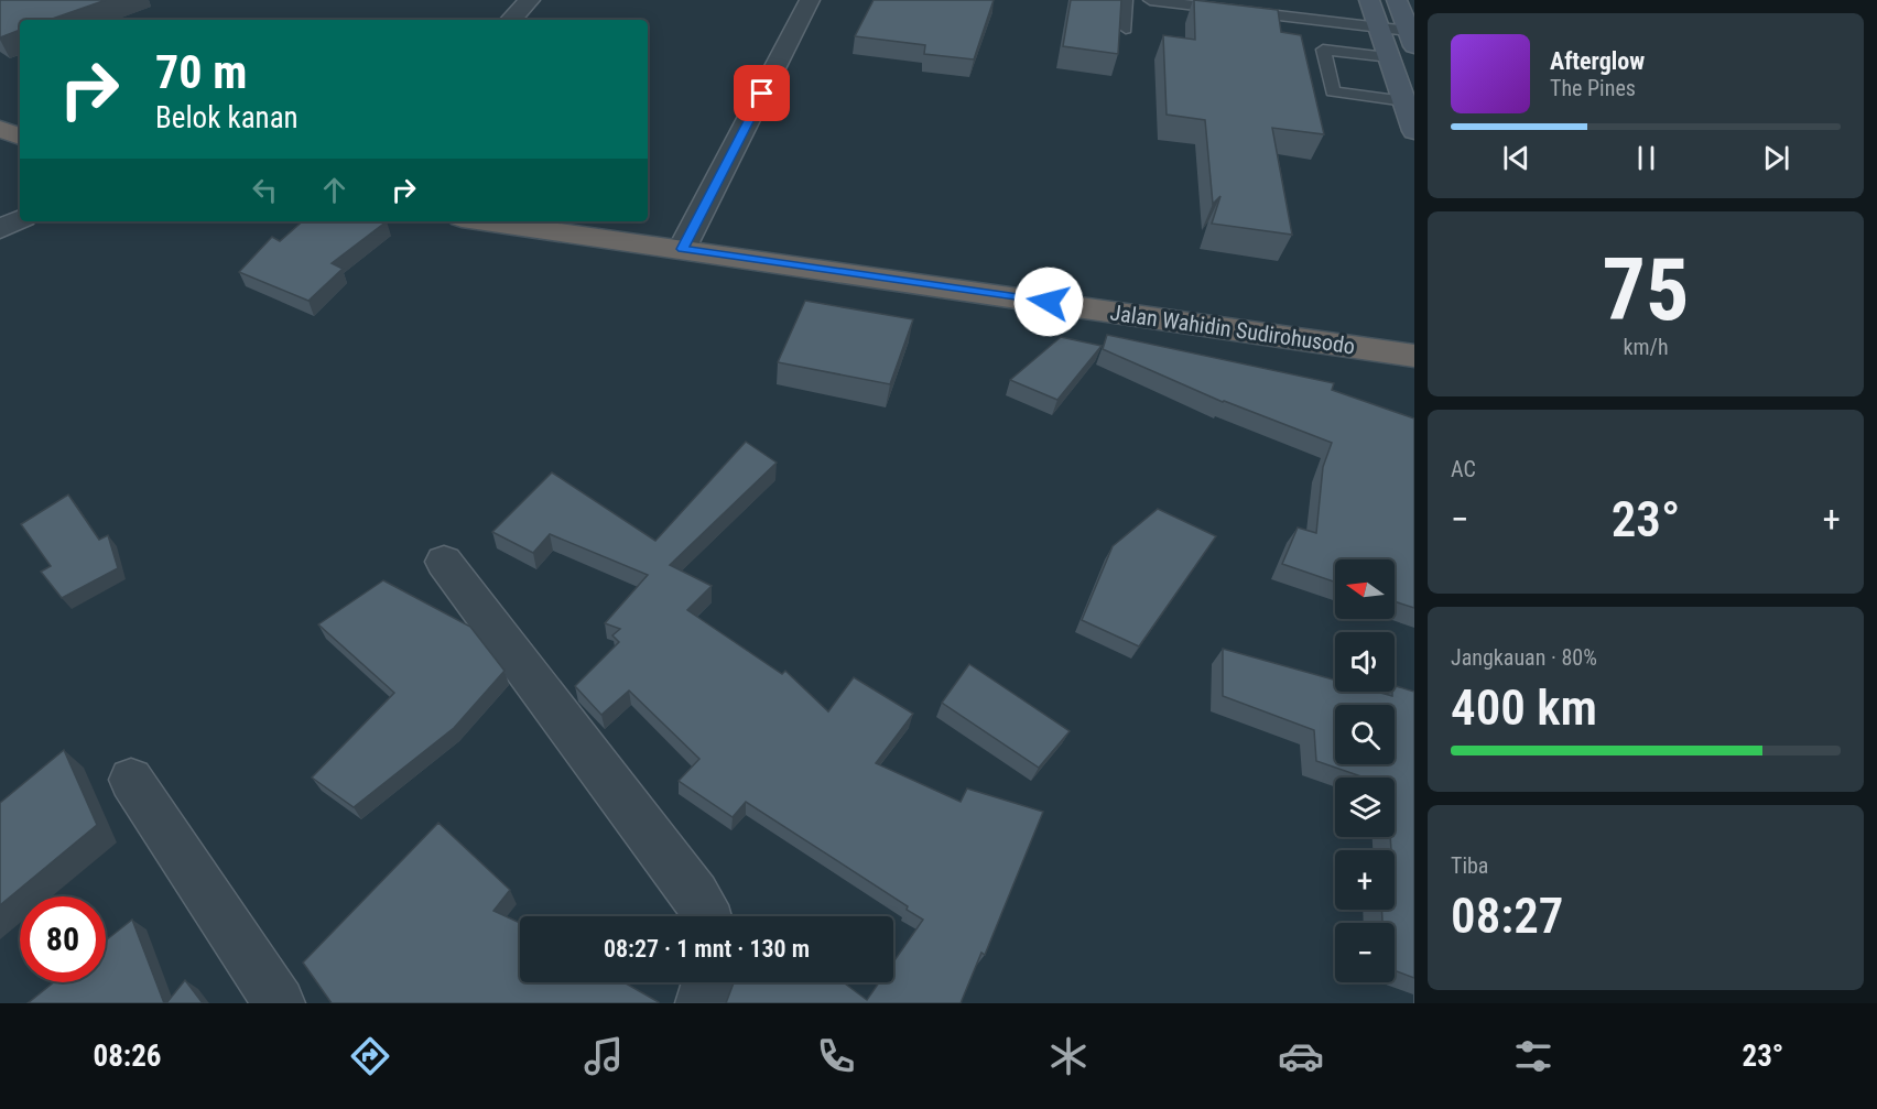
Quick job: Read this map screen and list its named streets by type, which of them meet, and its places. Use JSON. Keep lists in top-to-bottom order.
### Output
{
  "streets": {
    "highway": ["Jalan Wahidin Sudirohusodo"]
  },
  "north": "left",
  "page": {
    "turn": ["70 m", "Belok kanan"],
    "song": ["Afterglow", "The Pines"],
    "tile": [
      ["75", "km/h"],
      "AC",
      ["Jangkauan · 80%", "400 km"],
      ["Tiba", "08:27"]
    ],
    "heat": ["−", "23°", "+"],
    "map_buttons": ["+", "−"],
    "limit": "80",
    "trip": "08:27 · 1 mnt · 130 m",
    "tabs": ["08:26", "23°"]
  }
}
